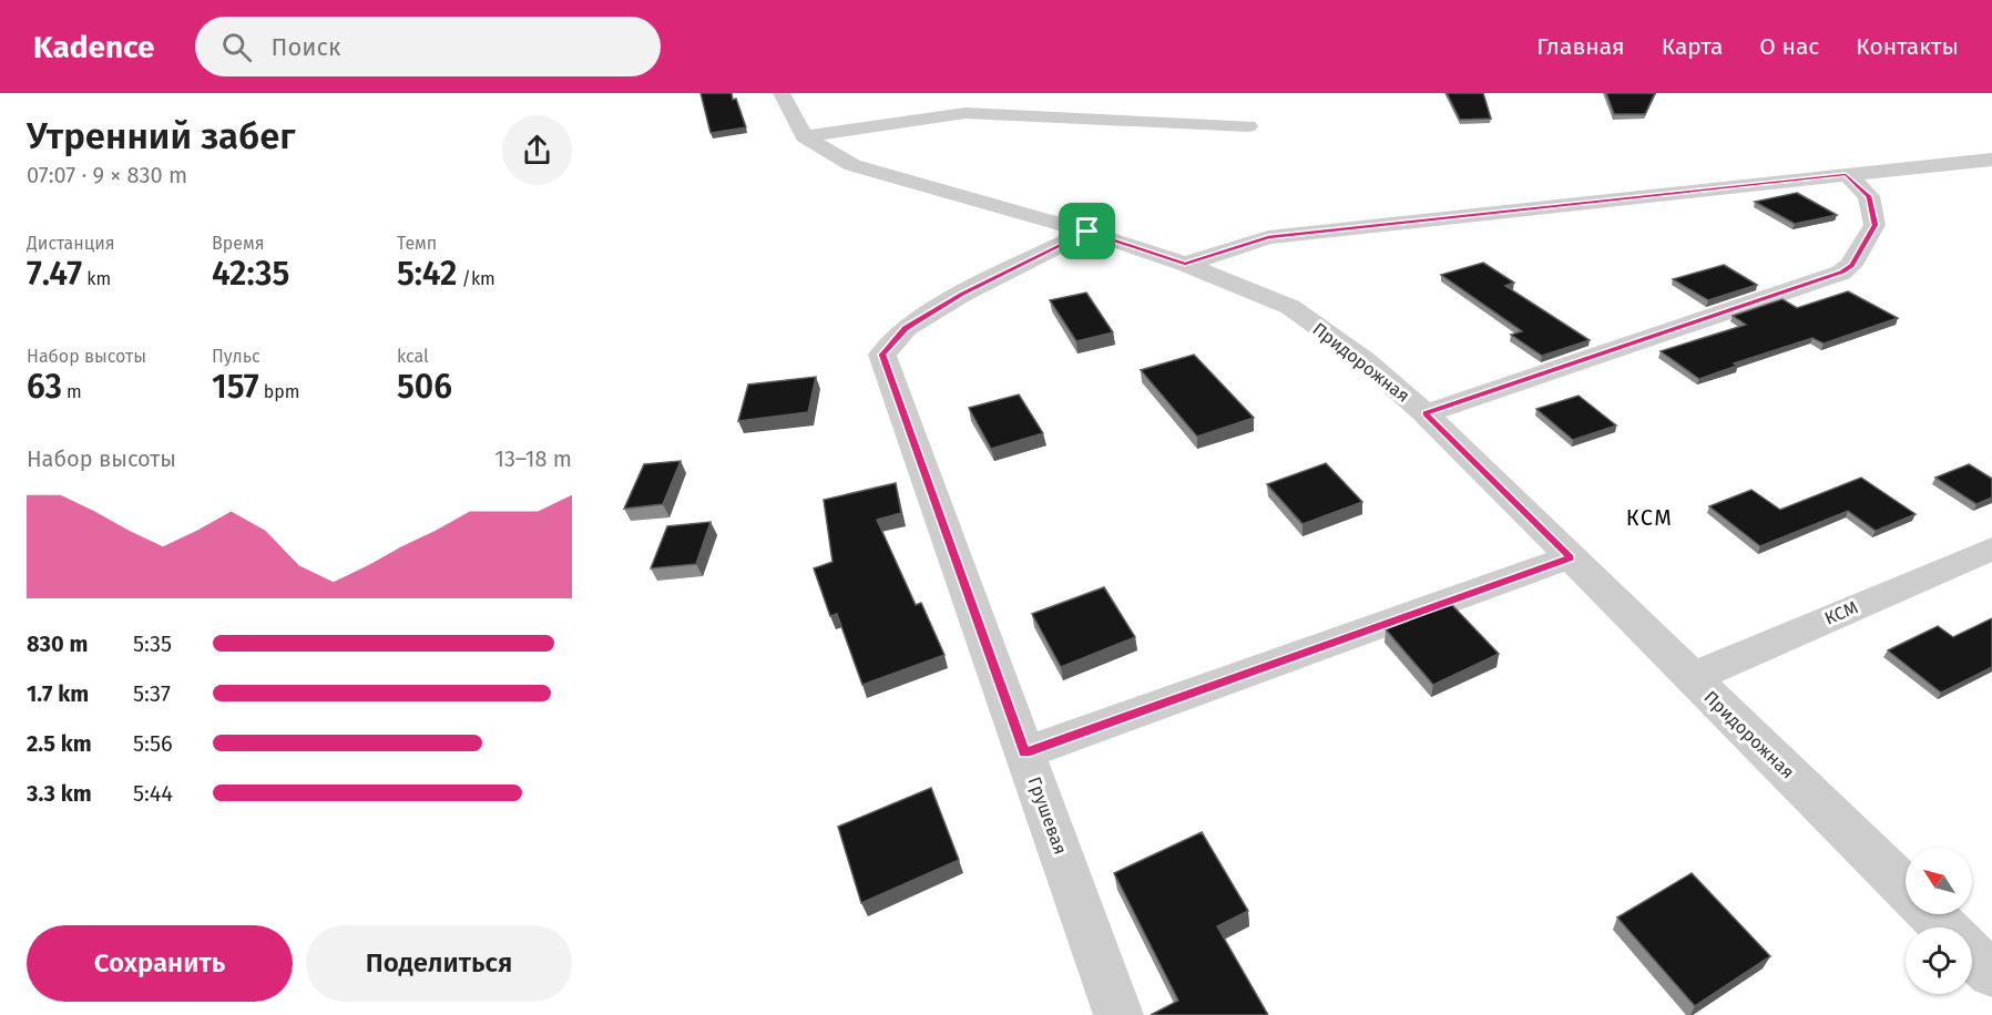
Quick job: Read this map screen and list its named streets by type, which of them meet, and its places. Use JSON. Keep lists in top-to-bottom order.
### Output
{
  "streets": {
    "street": ["Придорожная", "КСМ", "Грушевая"]
  },
  "crossings": [
    ["Придорожная", "КСМ"],
    ["Придорожная", "Грушевая"]
  ],
  "districts": ["КСМ"],
  "north": "top left",
  "page": {
    "header": "Kadence",
    "search": "Поиск",
    "nav": [
      "Главная",
      "Карта",
      "О нас",
      "Контакты"
    ],
    "heading": ["Утренний забег", "07:07 · 9 × 830 m"],
    "stats": [
      ["Дистанция", "7.47 km"],
      ["Время", "42:35"],
      ["Темп", "5:42 /km"],
      ["Набор высоты", "63 m"],
      ["Пульс", "157 bpm"],
      ["kcal", "506"]
    ],
    "chart": ["Набор высоты", "13–18 m"],
    "list": [
      {
        "name": "830 m",
        "note": "5:35"
      },
      {
        "name": "1.7 km",
        "note": "5:37"
      },
      {
        "name": "2.5 km",
        "note": "5:56"
      },
      {
        "name": "3.3 km",
        "note": "5:44"
      }
    ],
    "buttons": ["Сохранить", "Поделиться"]
  }
}
